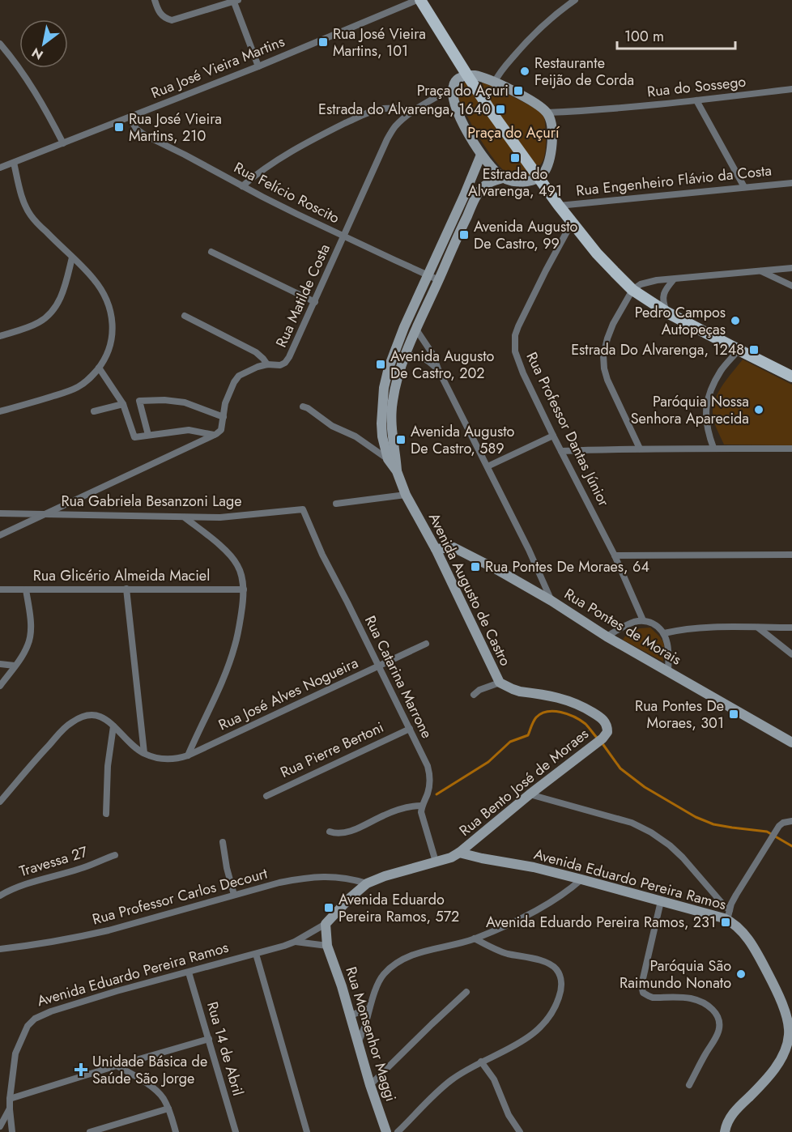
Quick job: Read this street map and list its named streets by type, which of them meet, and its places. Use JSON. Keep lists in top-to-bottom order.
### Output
{
  "streets": {
    "street": [
      "Rua José Vieira Martins",
      "Rua do Sossego",
      "Rua Engenheiro Flávio da Costa",
      "Rua Felício Roscito",
      "Rua Matilde Costa",
      "Rua Professor Dantas Júnior",
      "Rua Gabriela Besanzoni Lage",
      "Rua Glicério Almeida Maciel",
      "Avenida Augusto de Castro",
      "Rua Pontes de Morais",
      "Rua Catarina Marrone",
      "Rua José Alves Nogueira",
      "Rua Pierre Bertoni",
      "Rua Bento José de Moraes",
      "Travessa 27",
      "Avenida Eduardo Pereira Ramos",
      "Rua Professor Carlos Decourt",
      "Rua Monsenhor Maggi",
      "Rua 14 de Abril"
    ]
  },
  "crossings": [
    ["Rua José Vieira Martins", "Rua Felício Roscito"],
    ["Rua Felício Roscito", "Rua Matilde Costa"],
    ["Rua Felício Roscito", "Avenida Augusto de Castro"],
    ["Rua Gabriela Besanzoni Lage", "Rua Catarina Marrone"],
    ["Avenida Augusto de Castro", "Rua Pontes de Morais"],
    ["Avenida Augusto de Castro", "Rua Bento José de Moraes"],
    ["Rua Catarina Marrone", "Rua José Alves Nogueira"],
    ["Rua Catarina Marrone", "Rua Pierre Bertoni"],
    ["Rua Catarina Marrone", "Avenida Eduardo Pereira Ramos"],
    ["Rua Bento José de Moraes", "Avenida Eduardo Pereira Ramos"],
    ["Avenida Eduardo Pereira Ramos", "Rua Professor Carlos Decourt"],
    ["Avenida Eduardo Pereira Ramos", "Rua Monsenhor Maggi"],
    ["Avenida Eduardo Pereira Ramos", "Rua 14 de Abril"]
  ],
  "parks": ["Praça do Açurí"],
  "places": {
    "transit": [
      "Rua José Vieira Martins, 101",
      "Praça do Açuri",
      "Estrada do Alvarenga, 1640",
      "Rua José Vieira Martins, 210",
      "Estrada do Alvarenga, 491",
      "Avenida Augusto De Castro, 99",
      "Estrada Do Alvarenga, 1248",
      "Avenida Augusto De Castro, 202",
      "Avenida Augusto De Castro, 589",
      "Rua Pontes De Moraes, 64",
      "Rua Pontes De Moraes, 301",
      "Avenida Eduardo Pereira Ramos, 572",
      "Avenida Eduardo Pereira Ramos, 231"
    ],
    "other": [
      "Restaurante Feijão de Corda",
      "Pedro Campos Autopeças",
      "Paróquia Nossa Senhora Aparecida",
      "Paróquia São Raimundo Nonato"
    ],
    "health": ["Unidade Básica de Saúde São Jorge"]
  },
  "scale_bar": "100 m",
  "north": "bottom left"
}
